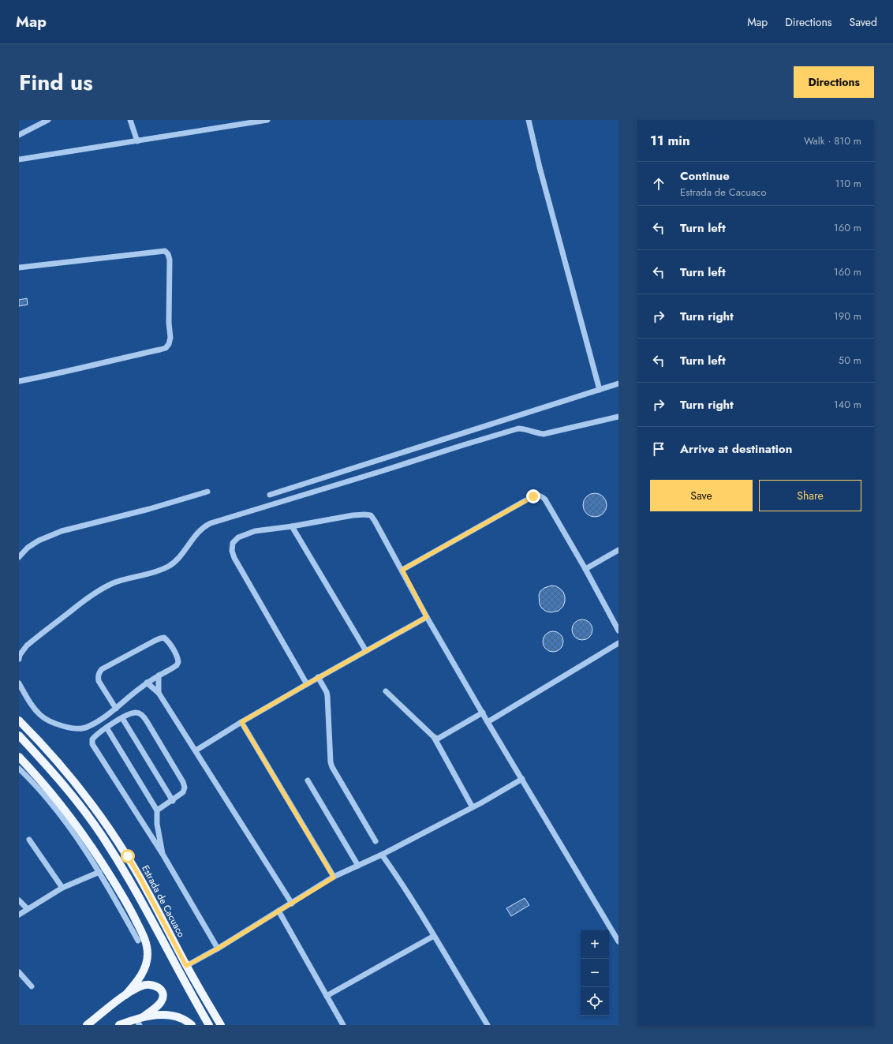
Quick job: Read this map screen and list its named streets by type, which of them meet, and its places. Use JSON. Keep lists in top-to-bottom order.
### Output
{
  "streets": {
    "main road": ["Estrada de Cacuaco"]
  },
  "page": {
    "header": "Map",
    "nav": ["Map", "Directions", "Saved"],
    "title": "Find us",
    "buttons": [
      "Directions",
      ["Save", "Share"]
    ],
    "heading": ["11 min", "Walk · 810 m"],
    "list": [
      ["Continue", "Estrada de Cacuaco", "110 m"],
      ["Turn left", "160 m"],
      ["Turn left", "160 m"],
      ["Turn right", "190 m"],
      ["Turn left", "50 m"],
      ["Turn right", "140 m"],
      "Arrive at destination"
    ],
    "map_buttons": ["+", "−"]
  }
}
